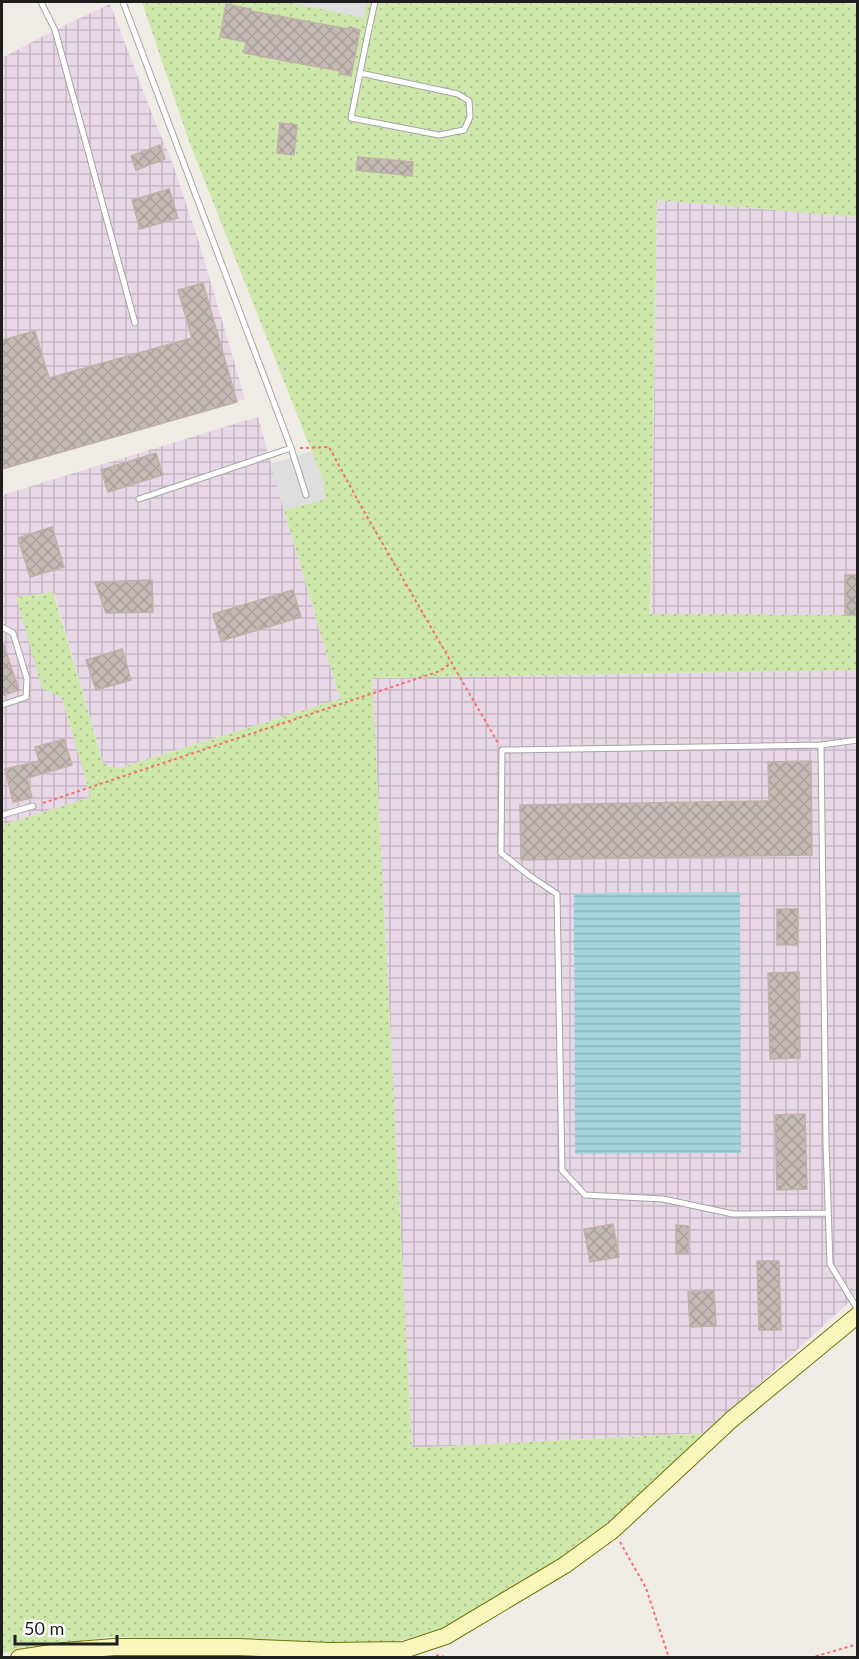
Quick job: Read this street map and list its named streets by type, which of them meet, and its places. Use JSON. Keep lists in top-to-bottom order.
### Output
{
  "scale_bar": "50 m"
}
